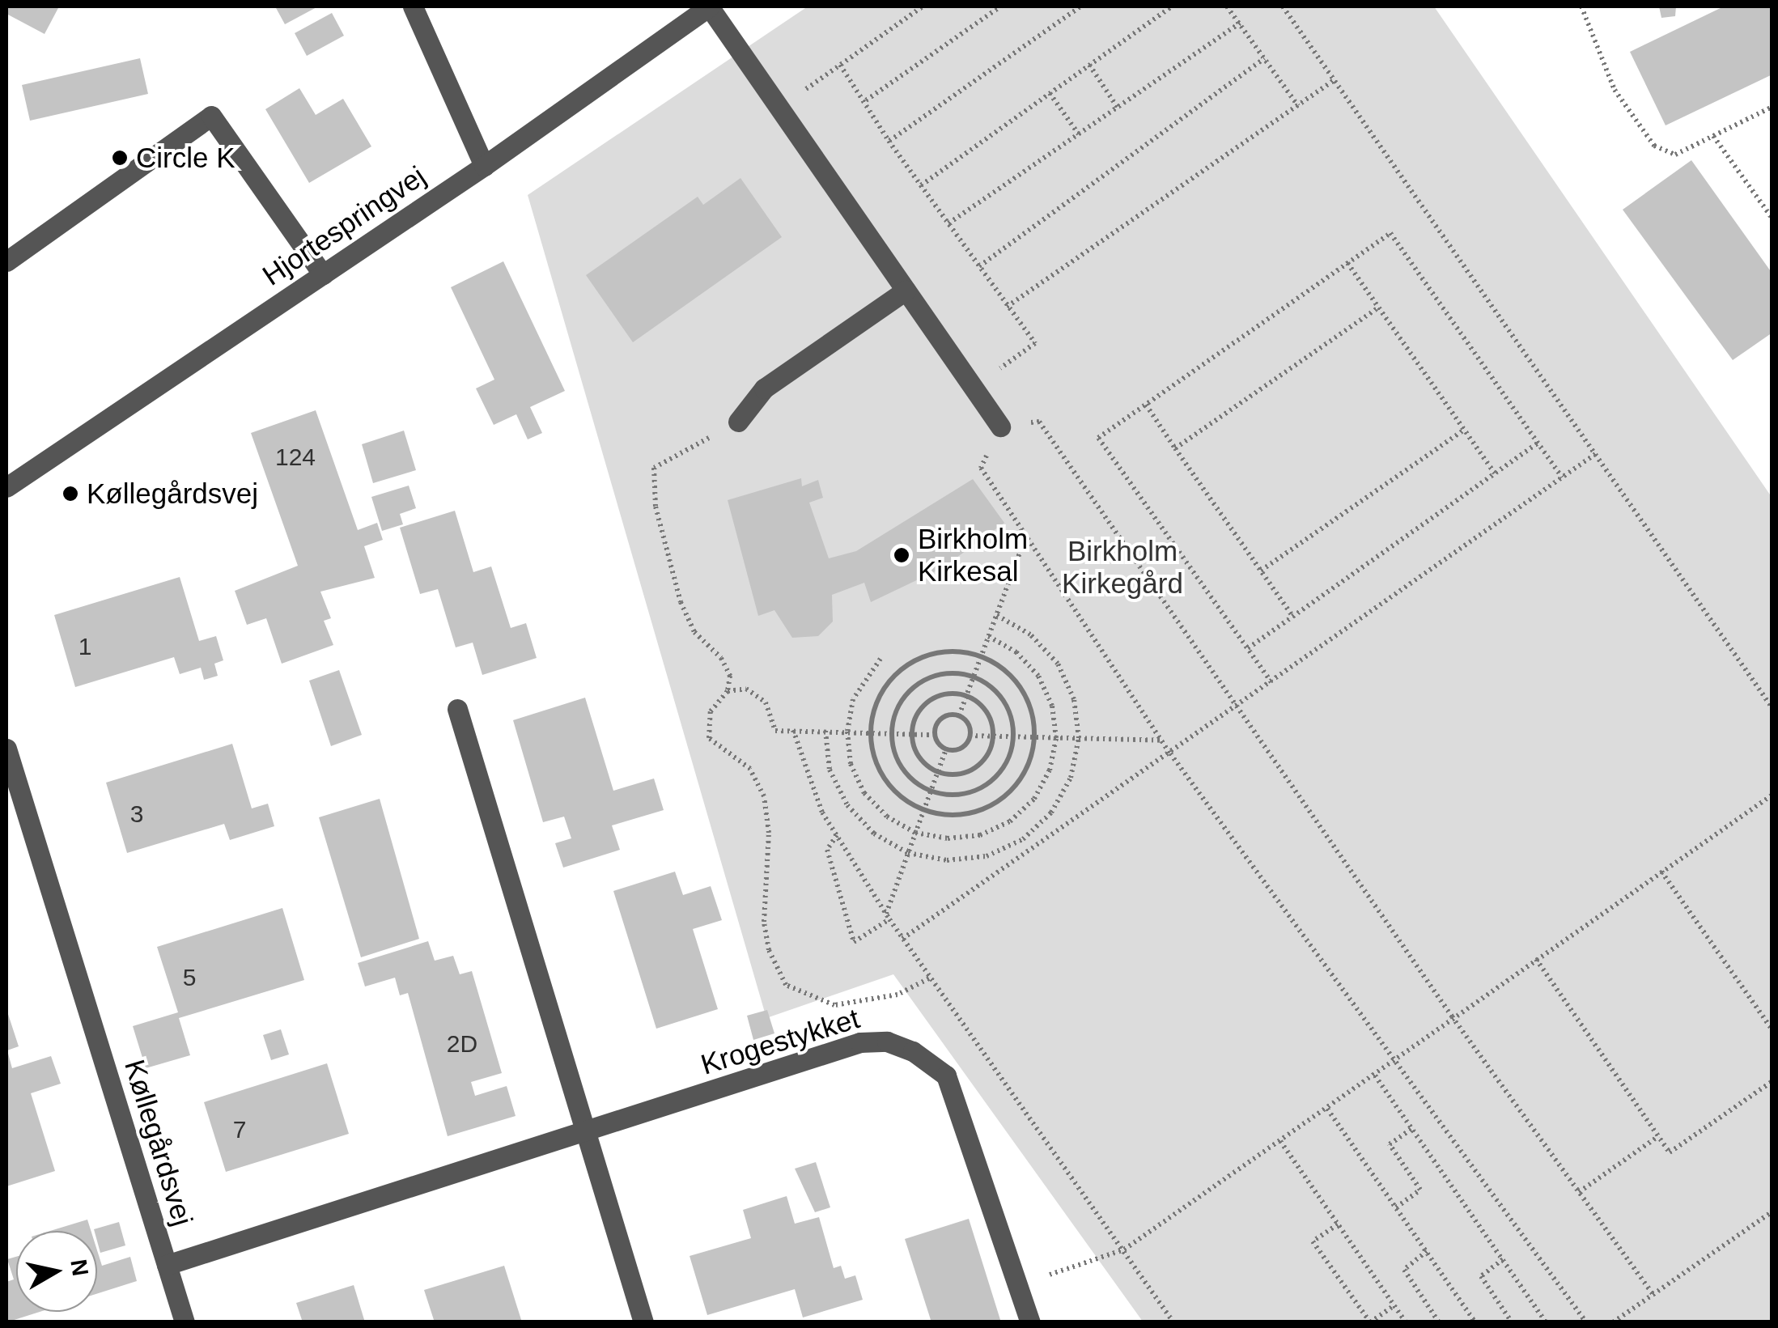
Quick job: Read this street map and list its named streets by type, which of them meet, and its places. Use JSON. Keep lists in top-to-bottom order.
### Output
{
  "streets": {
    "street": ["Hjortespringvej", "Krogestykket", "Køllegårdsvej"]
  },
  "crossings": [
    ["Krogestykket", "Køllegårdsvej"]
  ],
  "parks": ["Birkholm Kirkegård"],
  "places": ["Circle K", "Køllegårdsvej", "Birkholm Kirkesal"],
  "house_numbers": [
    "124",
    "1",
    "3",
    "5",
    "2D",
    "7"
  ],
  "north": "right"
}
